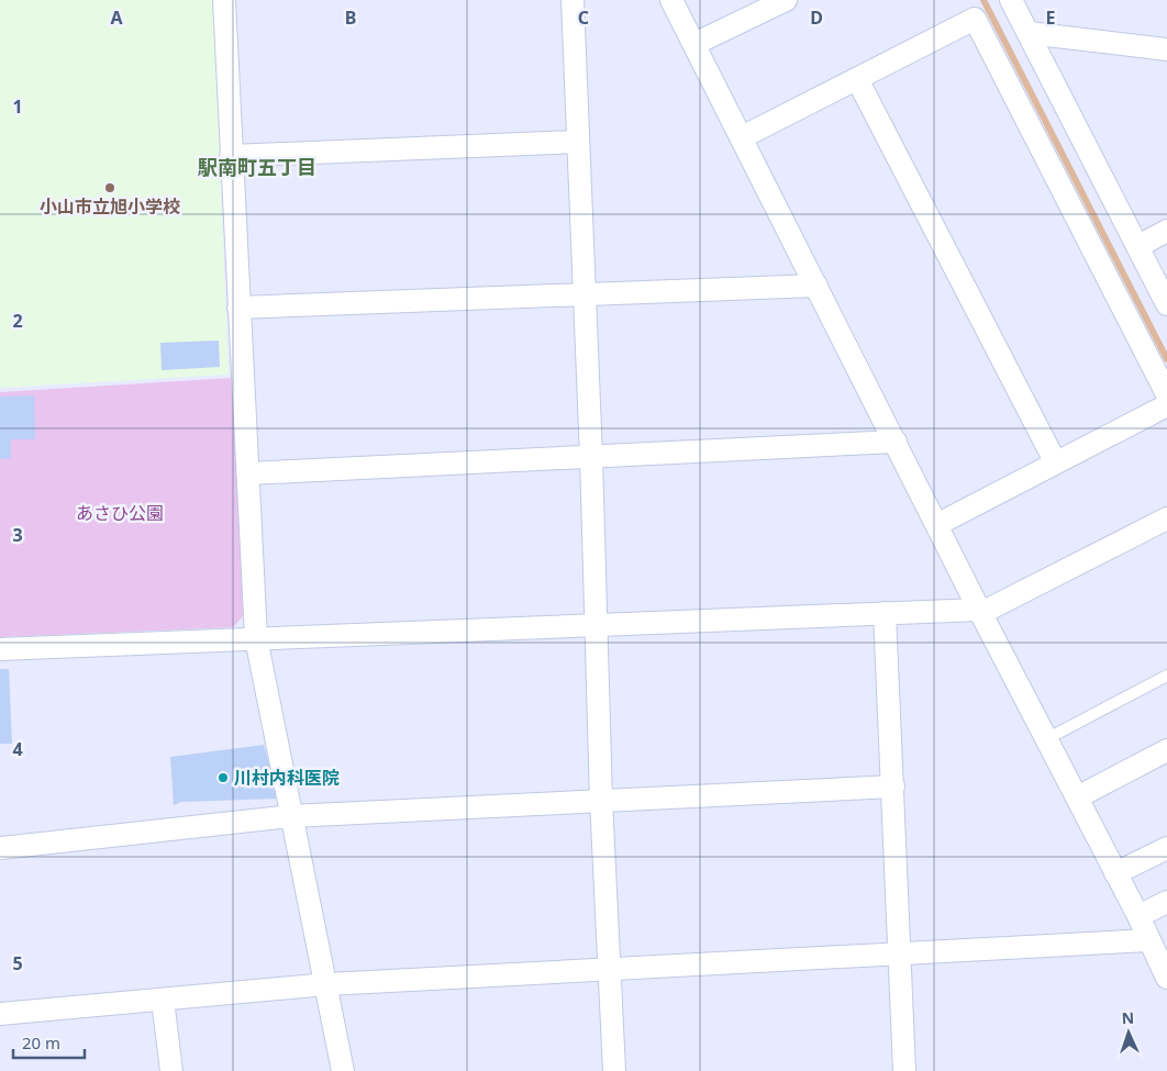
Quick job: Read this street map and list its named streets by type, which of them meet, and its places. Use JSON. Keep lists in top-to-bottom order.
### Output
{
  "districts": ["駅南町五丁目"],
  "parks": ["あさひ公園"],
  "places": ["小山市立旭小学校", "川村内科医院"],
  "scale_bar": "20 m",
  "north": "top",
  "grid": {
    "columns": [
      "A",
      "B",
      "C",
      "D",
      "E"
    ],
    "rows": [
      "1",
      "2",
      "3",
      "4",
      "5"
    ]
  }
}
